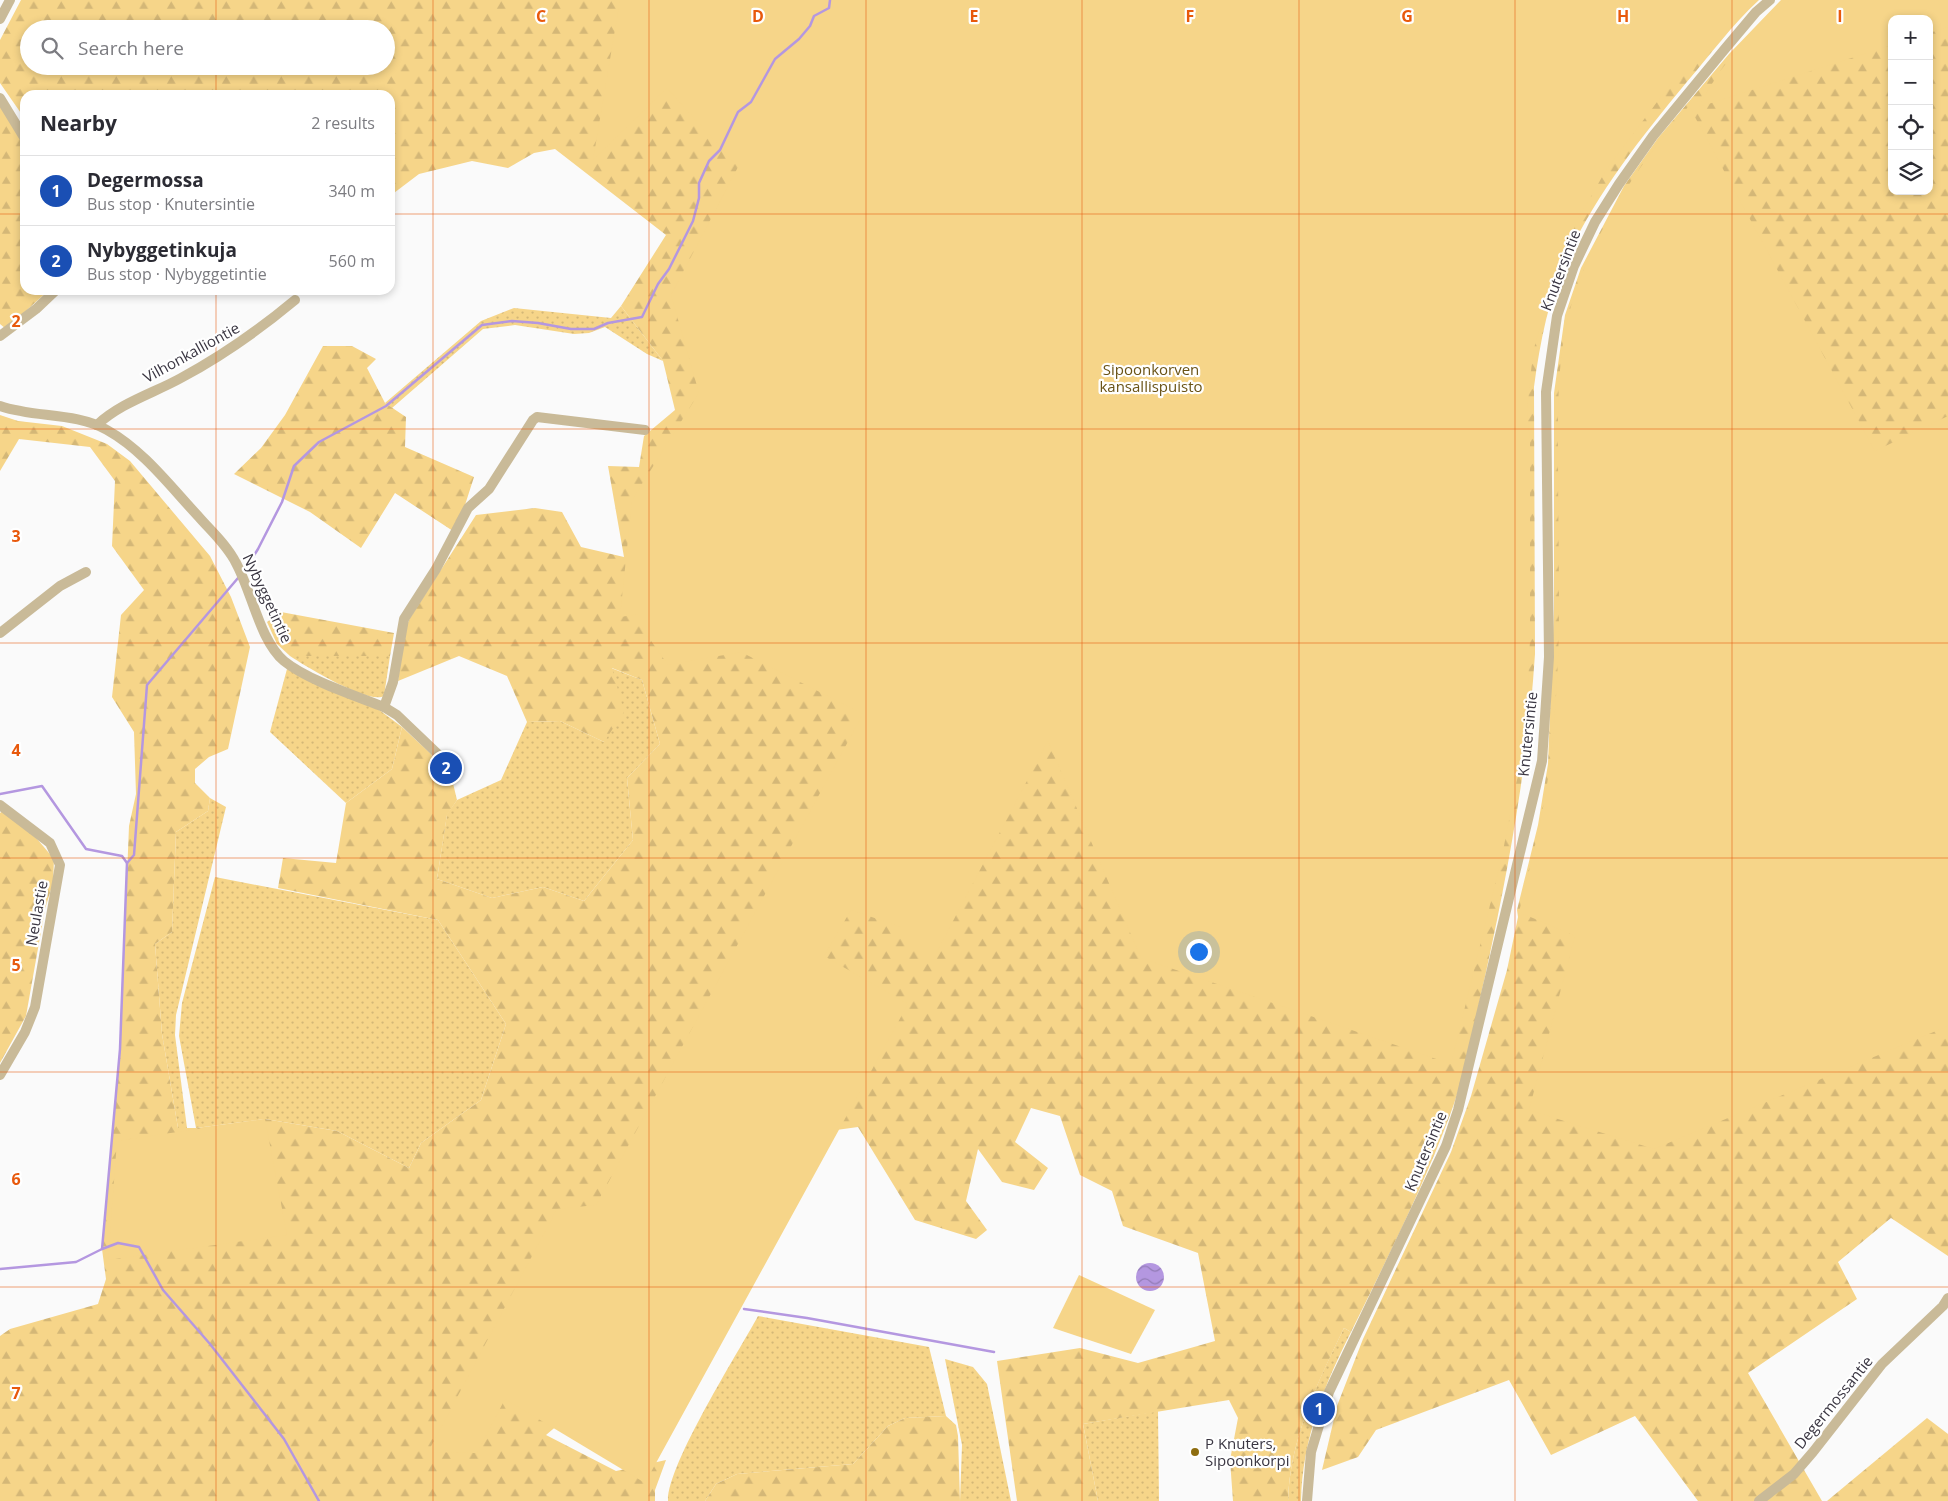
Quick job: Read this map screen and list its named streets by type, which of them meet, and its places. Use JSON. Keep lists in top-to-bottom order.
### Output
{
  "streets": {
    "street": [
      "Knutersintie",
      "Vilhonkalliontie",
      "Nybyggetintie",
      "Neulastie",
      "Degermossantie"
    ]
  },
  "crossings": [
    ["Vilhonkalliontie", "Nybyggetintie"]
  ],
  "parks": ["Sipoonkorven kansallispuisto"],
  "places": ["P Knuters, Sipoonkorpi"],
  "page": {
    "map_buttons": ["+", "−"],
    "search": "Search here",
    "heading": ["Nearby", "2 results"],
    "list": [
      {
        "mark": "1",
        "name": "Degermossa",
        "note": "Bus stop · Knutersintie",
        "value": "340 m"
      },
      {
        "mark": "2",
        "name": "Nybyggetinkuja",
        "note": "Bus stop · Nybyggetintie",
        "value": "560 m"
      }
    ],
    "pins": ["2", "1"]
  },
  "grid": {
    "columns": [
      "C",
      "D",
      "E",
      "F",
      "G",
      "H",
      "I"
    ],
    "rows": [
      "2",
      "3",
      "4",
      "5",
      "6",
      "7"
    ]
  }
}
